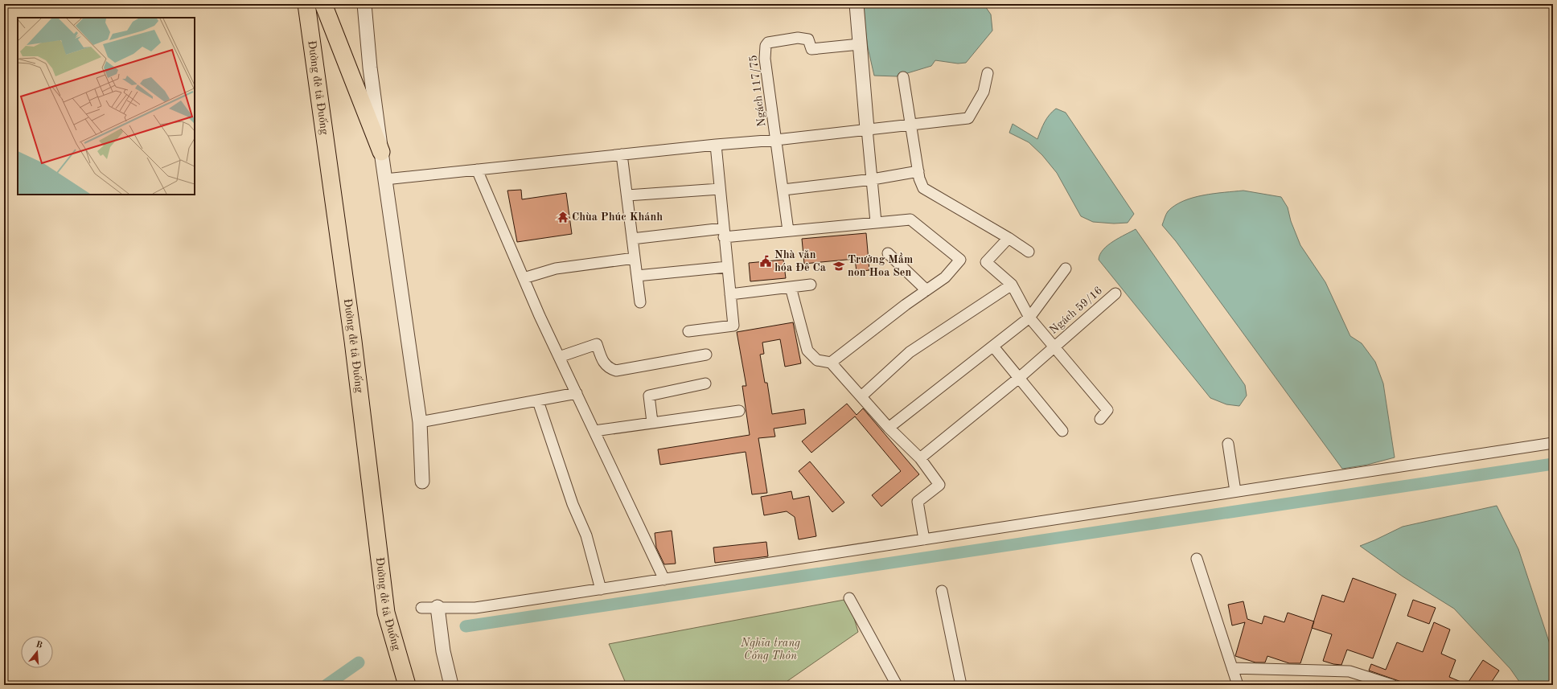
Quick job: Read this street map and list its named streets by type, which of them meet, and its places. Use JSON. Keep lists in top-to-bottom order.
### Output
{
  "streets": {
    "main road": ["Đường đê tả Đuống"],
    "street": ["Ngách 117/75", "Ngách 59/16"]
  },
  "parks": ["Nghĩa trang Cống Thôn"],
  "places": {
    "temple": ["Chùa Phúc Khánh"],
    "public building": ["Nhà văn hóa Đê Ca"],
    "school or university": ["Trường Mầm non Hoa Sen"]
  },
  "north": "top"
}
